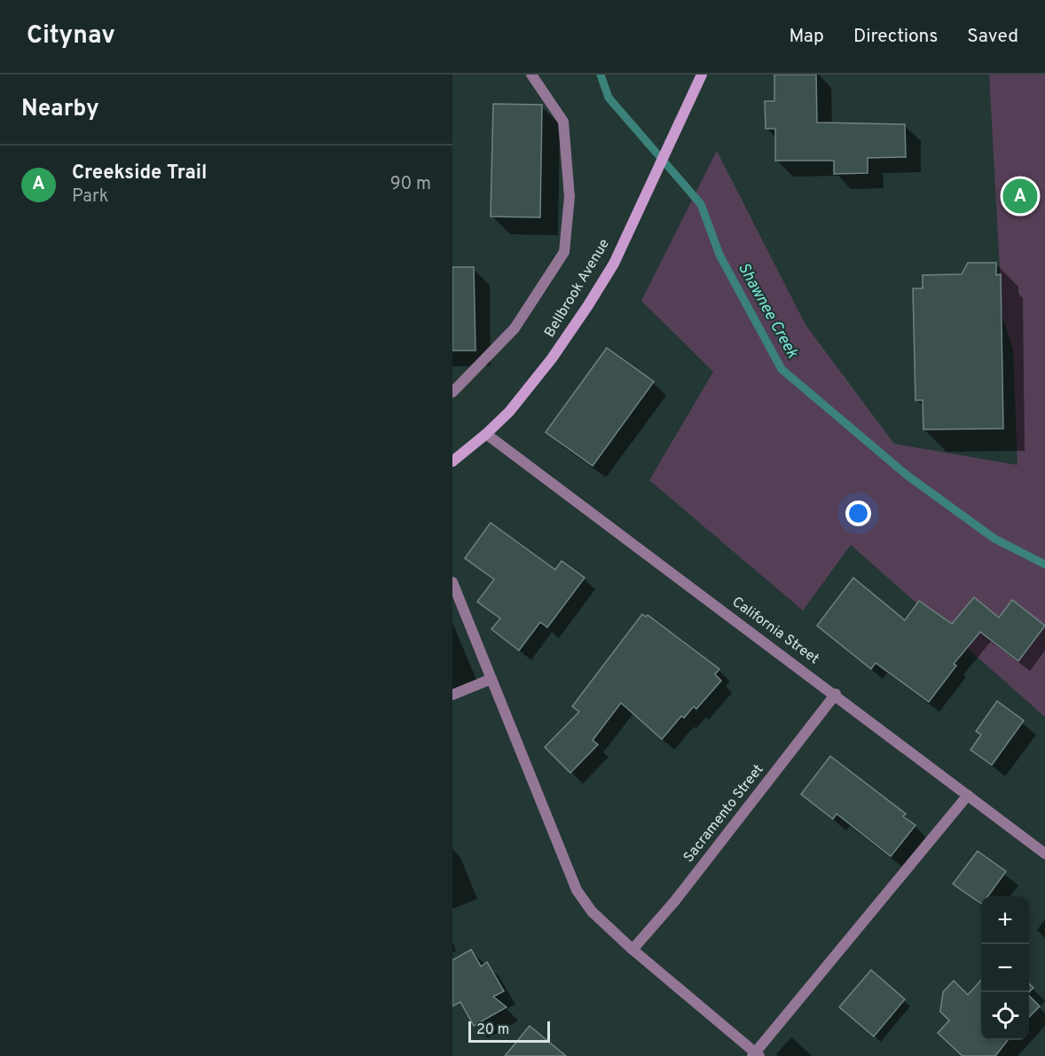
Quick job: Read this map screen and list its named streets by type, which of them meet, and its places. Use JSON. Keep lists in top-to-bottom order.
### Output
{
  "streets": {
    "street": ["Bellbrook Avenue", "California Street", "Sacramento Street"]
  },
  "crossings": [
    ["Bellbrook Avenue", "California Street"],
    ["California Street", "Sacramento Street"]
  ],
  "water": ["Shawnee Creek"],
  "scale_bar": "20 m",
  "page": {
    "header": "Citynav",
    "nav": ["Map", "Directions", "Saved"],
    "heading": "Nearby",
    "list": [
      {
        "mark": "A",
        "name": "Creekside Trail",
        "note": "Park",
        "value": "90 m"
      }
    ],
    "pins": "A",
    "map_buttons": ["+", "−"],
    "scale": "20 m"
  }
}
